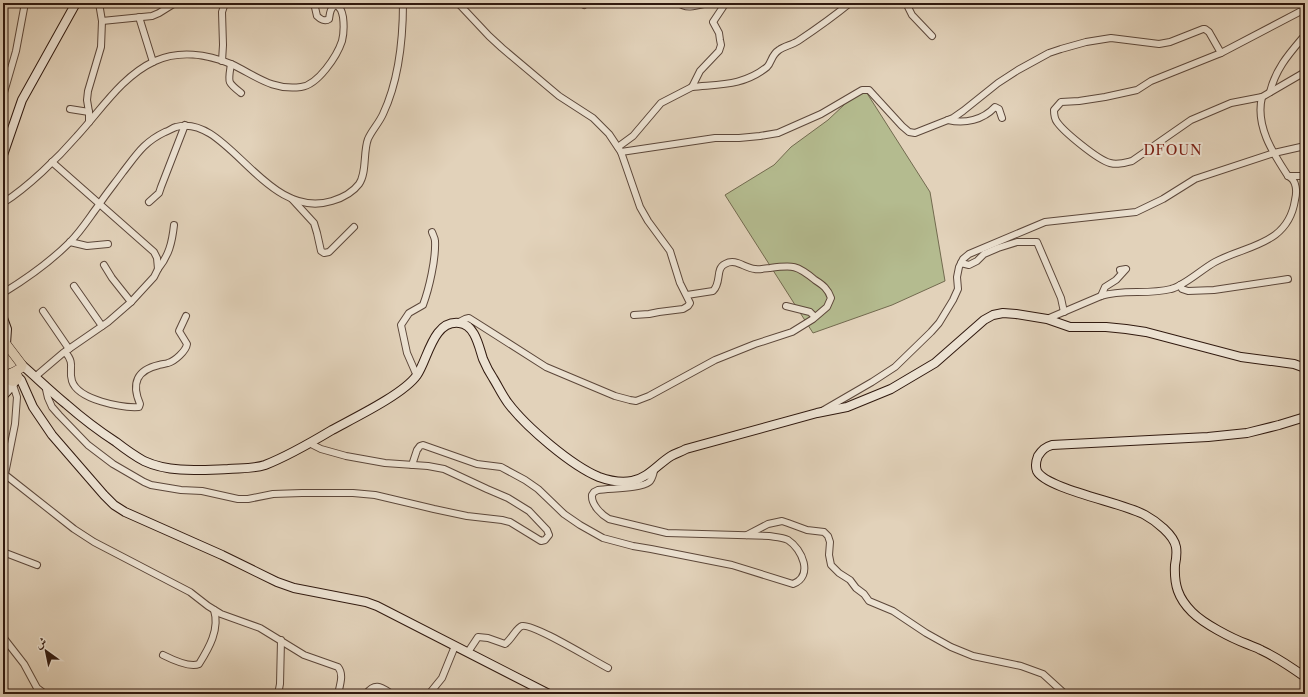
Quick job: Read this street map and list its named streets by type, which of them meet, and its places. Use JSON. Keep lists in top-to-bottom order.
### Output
{
  "districts": ["DFOUN"],
  "north": "top left"
}
